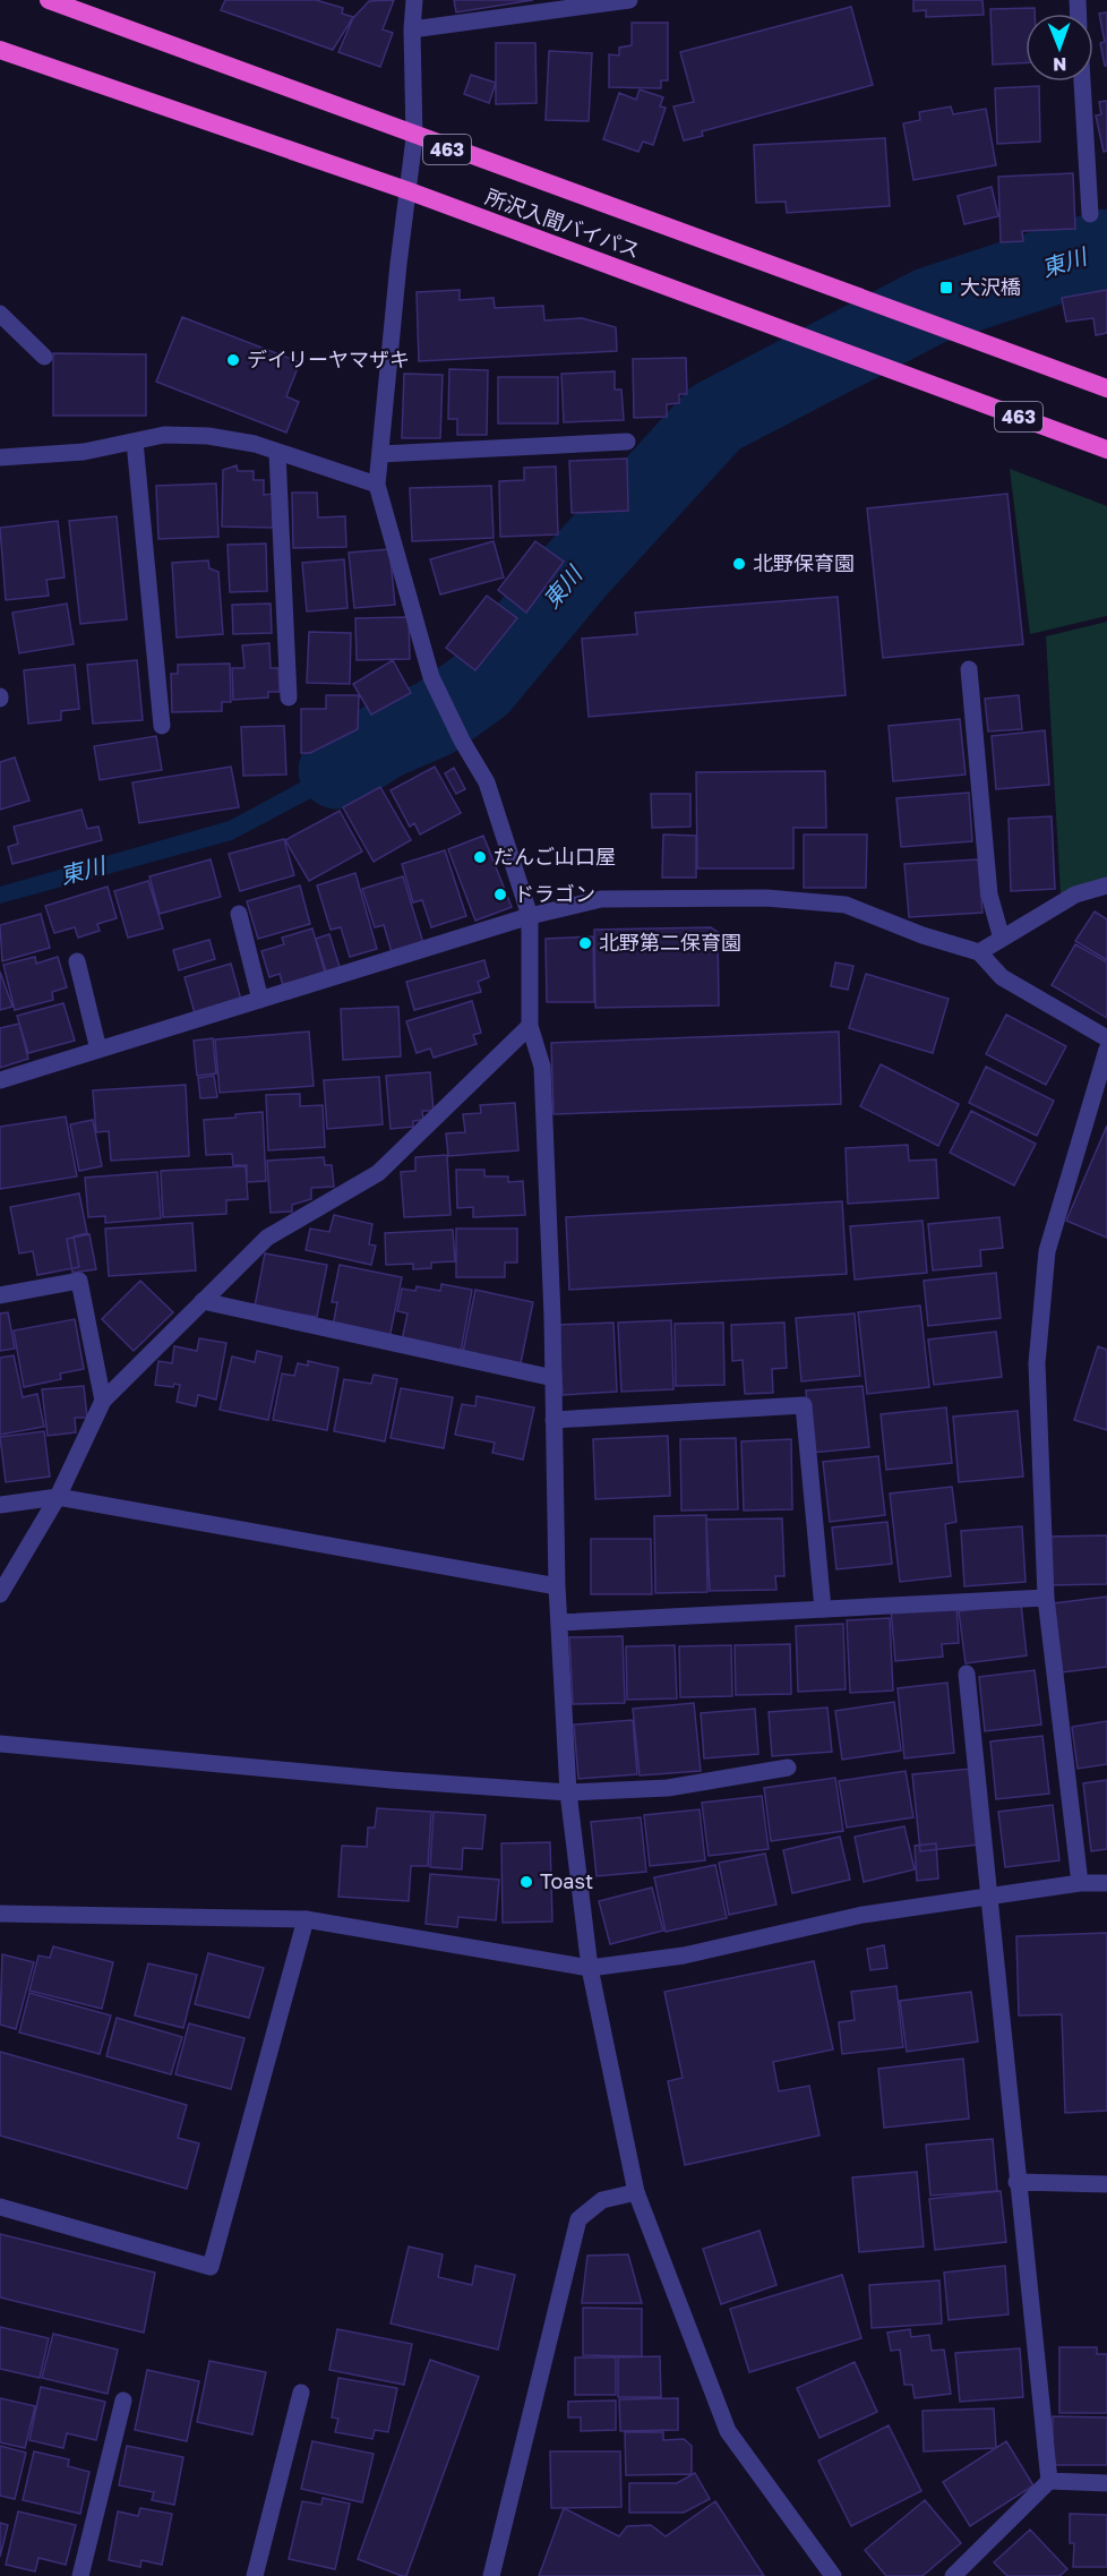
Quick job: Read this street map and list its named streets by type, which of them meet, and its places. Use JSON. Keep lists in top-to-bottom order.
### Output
{
  "streets": {
    "highway": ["463", "所沢入間バイパス"]
  },
  "water": ["東川"],
  "places": {
    "transit": ["大沢橋"],
    "other": [
      "デイリーヤマザキ",
      "北野保育園",
      "だんご山口屋",
      "ドラゴン",
      "北野第二保育園",
      "Toast"
    ]
  },
  "north": "bottom"
}
